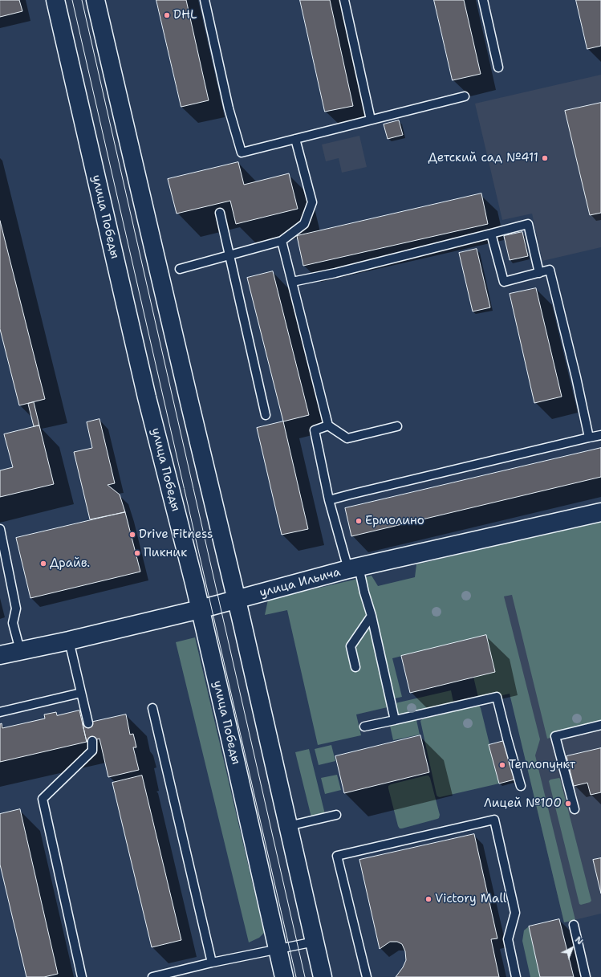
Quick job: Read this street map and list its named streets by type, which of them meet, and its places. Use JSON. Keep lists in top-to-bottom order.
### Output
{
  "streets": {
    "main road": ["улица Победы", "улица Ильича"]
  },
  "crossings": [
    ["улица Победы", "улица Ильича"]
  ],
  "places": [
    "DHL",
    "Детский сад №411",
    "Ермолино",
    "Drive Fitness",
    "Пикник",
    "Драйв.",
    "Теплопункт",
    "Лицей №100",
    "Victory Mall"
  ],
  "north": "top right"
}
